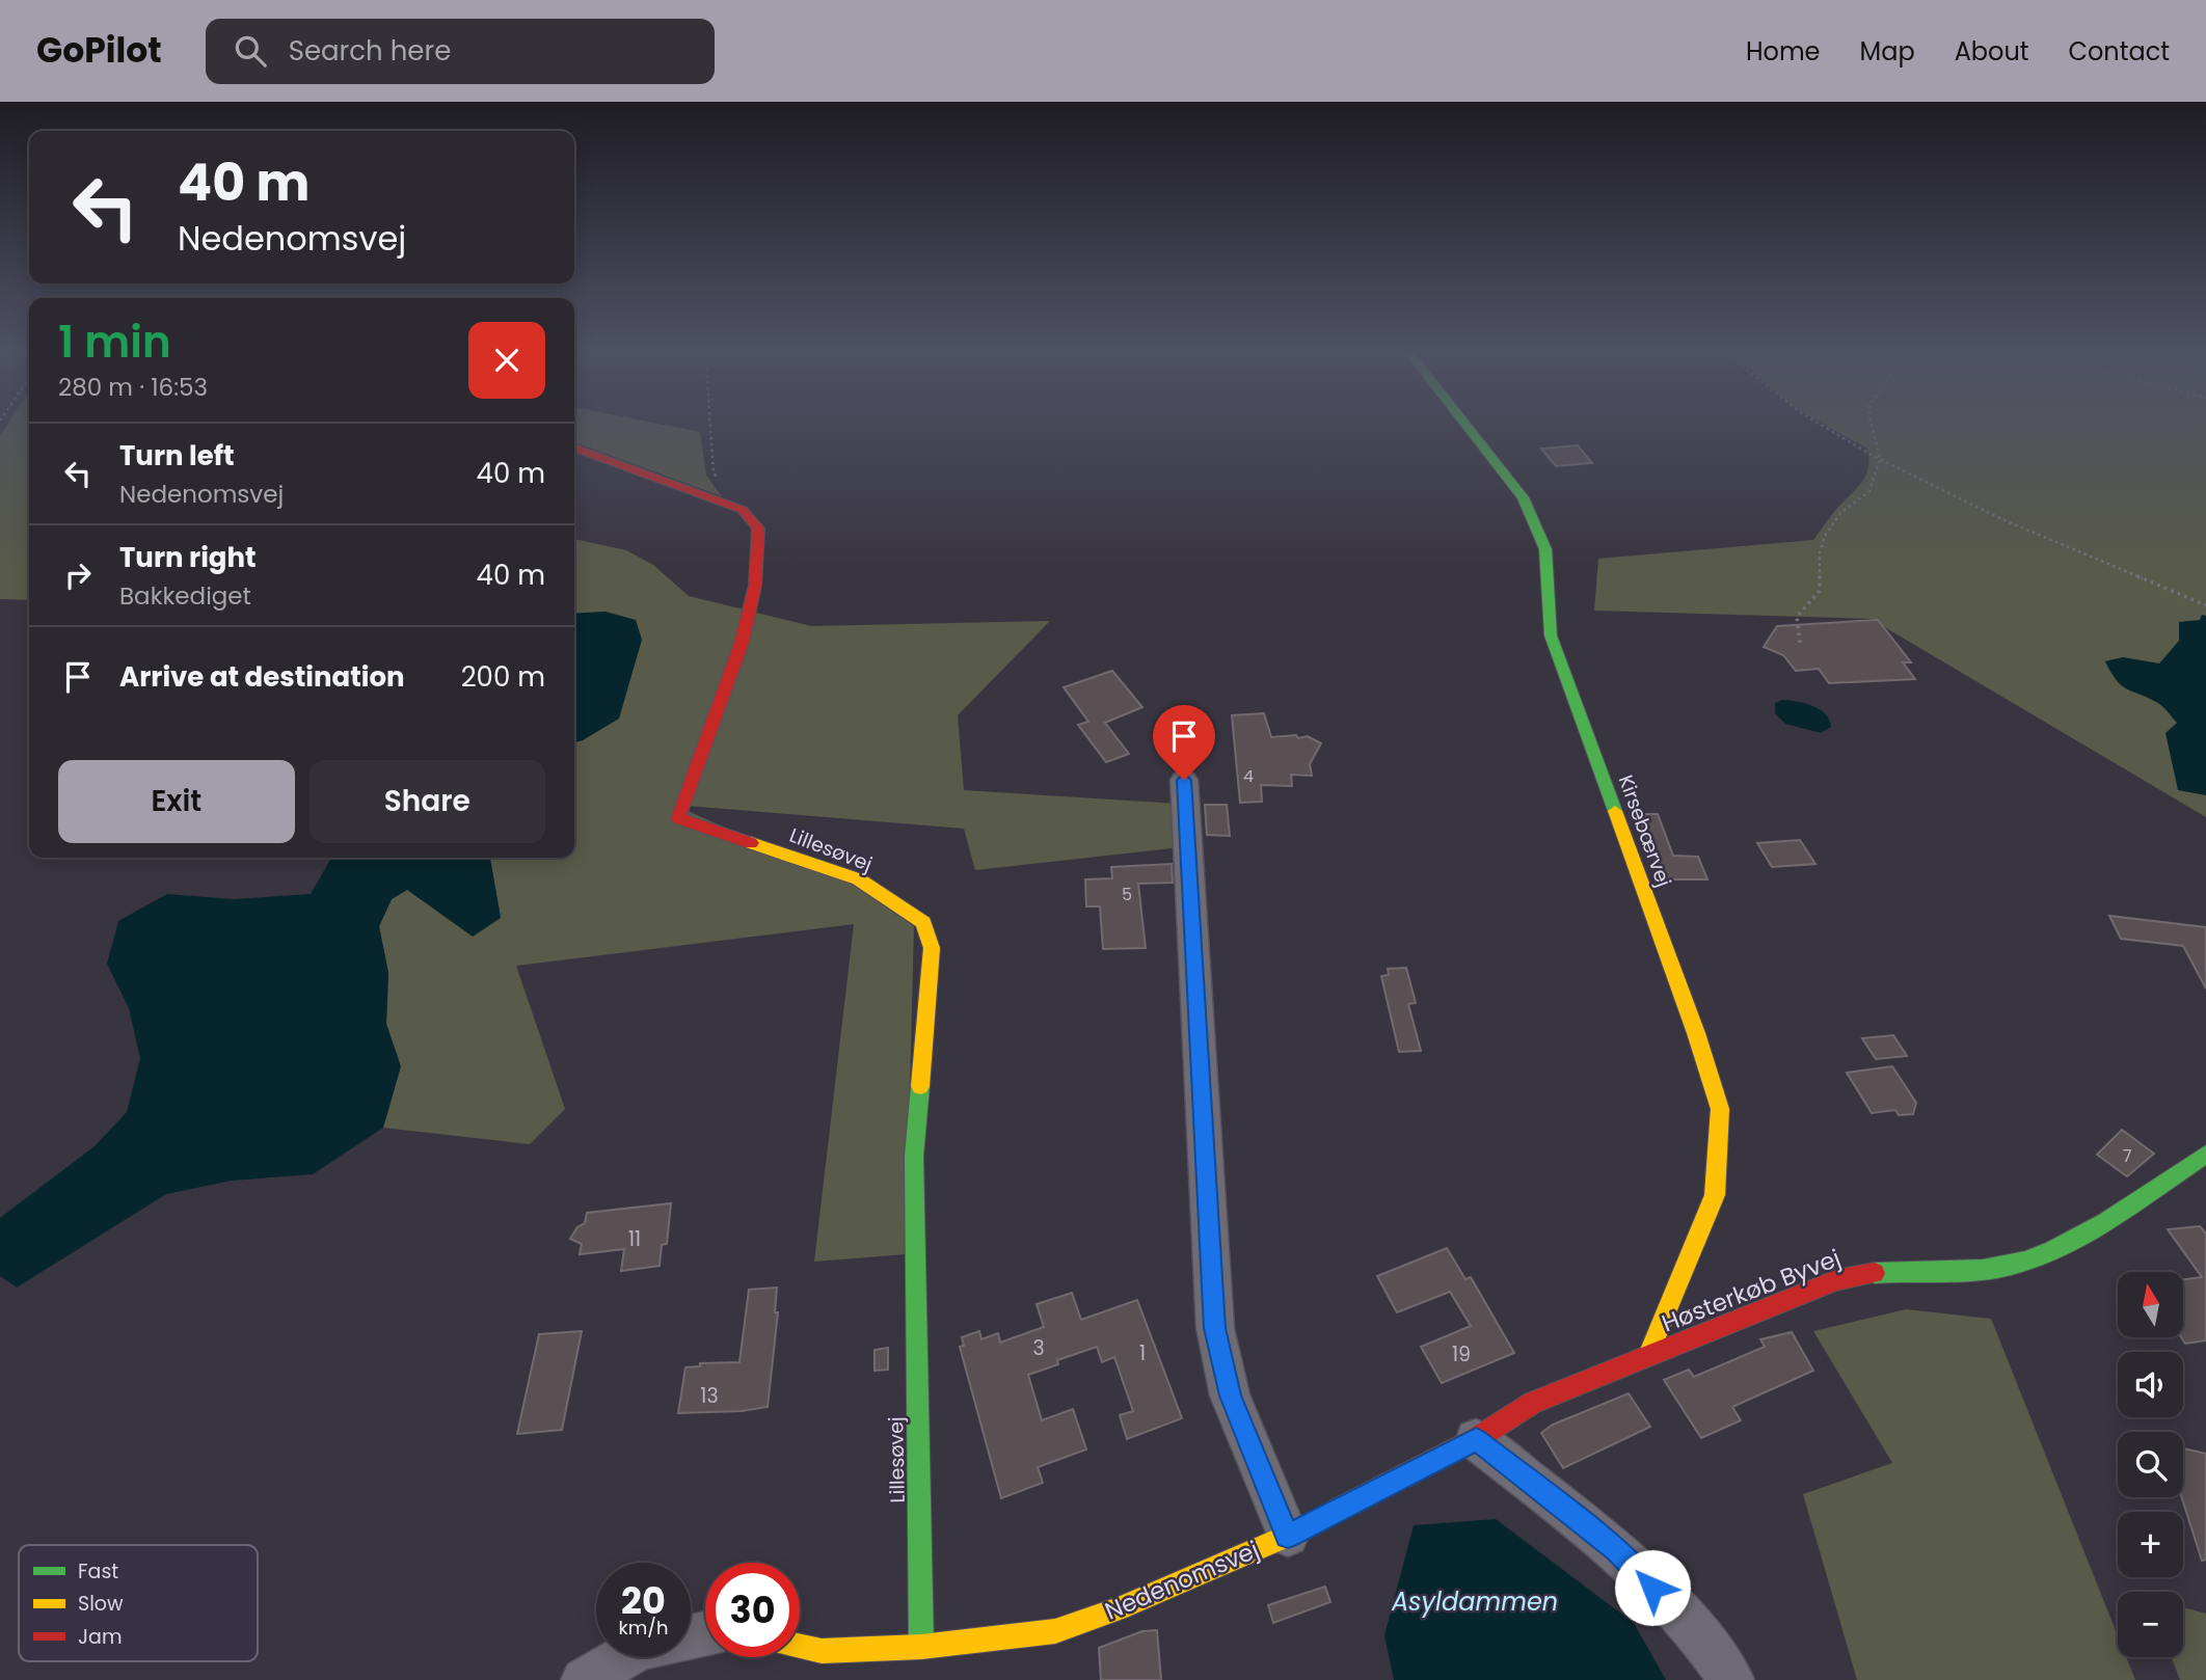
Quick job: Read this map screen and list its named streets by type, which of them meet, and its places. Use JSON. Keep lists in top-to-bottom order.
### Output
{
  "streets": {
    "street": [
      "Kirsebærvej",
      "Lillesøvej",
      "Høsterkøb Byvej",
      "Nedenomsvej"
    ]
  },
  "crossings": [
    ["Kirsebærvej", "Høsterkøb Byvej"],
    ["Lillesøvej", "Nedenomsvej"],
    ["Høsterkøb Byvej", "Nedenomsvej"]
  ],
  "water": ["Asyldammen"],
  "house_numbers": [
    "4",
    "5",
    "7",
    "11",
    "3",
    "1",
    "19",
    "13"
  ],
  "legend": ["Fast", "Slow", "Jam"],
  "north": "top",
  "page": {
    "header": "GoPilot",
    "search": "Search here",
    "nav": [
      "Home",
      "Map",
      "About",
      "Contact"
    ],
    "turn": ["40 m", "Nedenomsvej"],
    "heading": ["1 min", "280 m · 16:53"],
    "list": [
      {
        "name": "Turn left",
        "note": "Nedenomsvej",
        "value": "40 m"
      },
      {
        "name": "Turn right",
        "note": "Bakkediget",
        "value": "40 m"
      },
      {
        "name": "Arrive at destination",
        "value": "200 m"
      }
    ],
    "buttons": ["Exit", "Share"],
    "map_buttons": ["+", "−"],
    "speed": "20 km/h",
    "limit": "30"
  }
}
